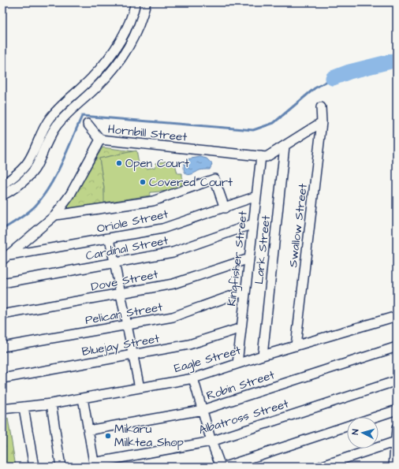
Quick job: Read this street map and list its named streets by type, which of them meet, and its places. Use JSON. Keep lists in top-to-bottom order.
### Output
{
  "streets": {
    "street": [
      "Hornbill Street",
      "Oriole Street",
      "Swallow Street",
      "Cardinal Street",
      "Lark Street",
      "Kingfisher Street",
      "Dove Street",
      "Pelican Street",
      "Bluejay Street",
      "Eagle Street",
      "Robin Street",
      "Albatross Street"
    ]
  },
  "crossings": [
    ["Hornbill Street", "Oriole Street"],
    ["Hornbill Street", "Swallow Street"],
    ["Hornbill Street", "Lark Street"],
    ["Hornbill Street", "Kingfisher Street"],
    ["Oriole Street", "Kingfisher Street"],
    ["Swallow Street", "Eagle Street"],
    ["Cardinal Street", "Kingfisher Street"],
    ["Lark Street", "Eagle Street"],
    ["Kingfisher Street", "Dove Street"],
    ["Kingfisher Street", "Pelican Street"],
    ["Kingfisher Street", "Bluejay Street"],
    ["Kingfisher Street", "Eagle Street"]
  ],
  "places": ["Open Court", "Covered Court", "Mikaru Milktea Shop"],
  "north": "left"
}
